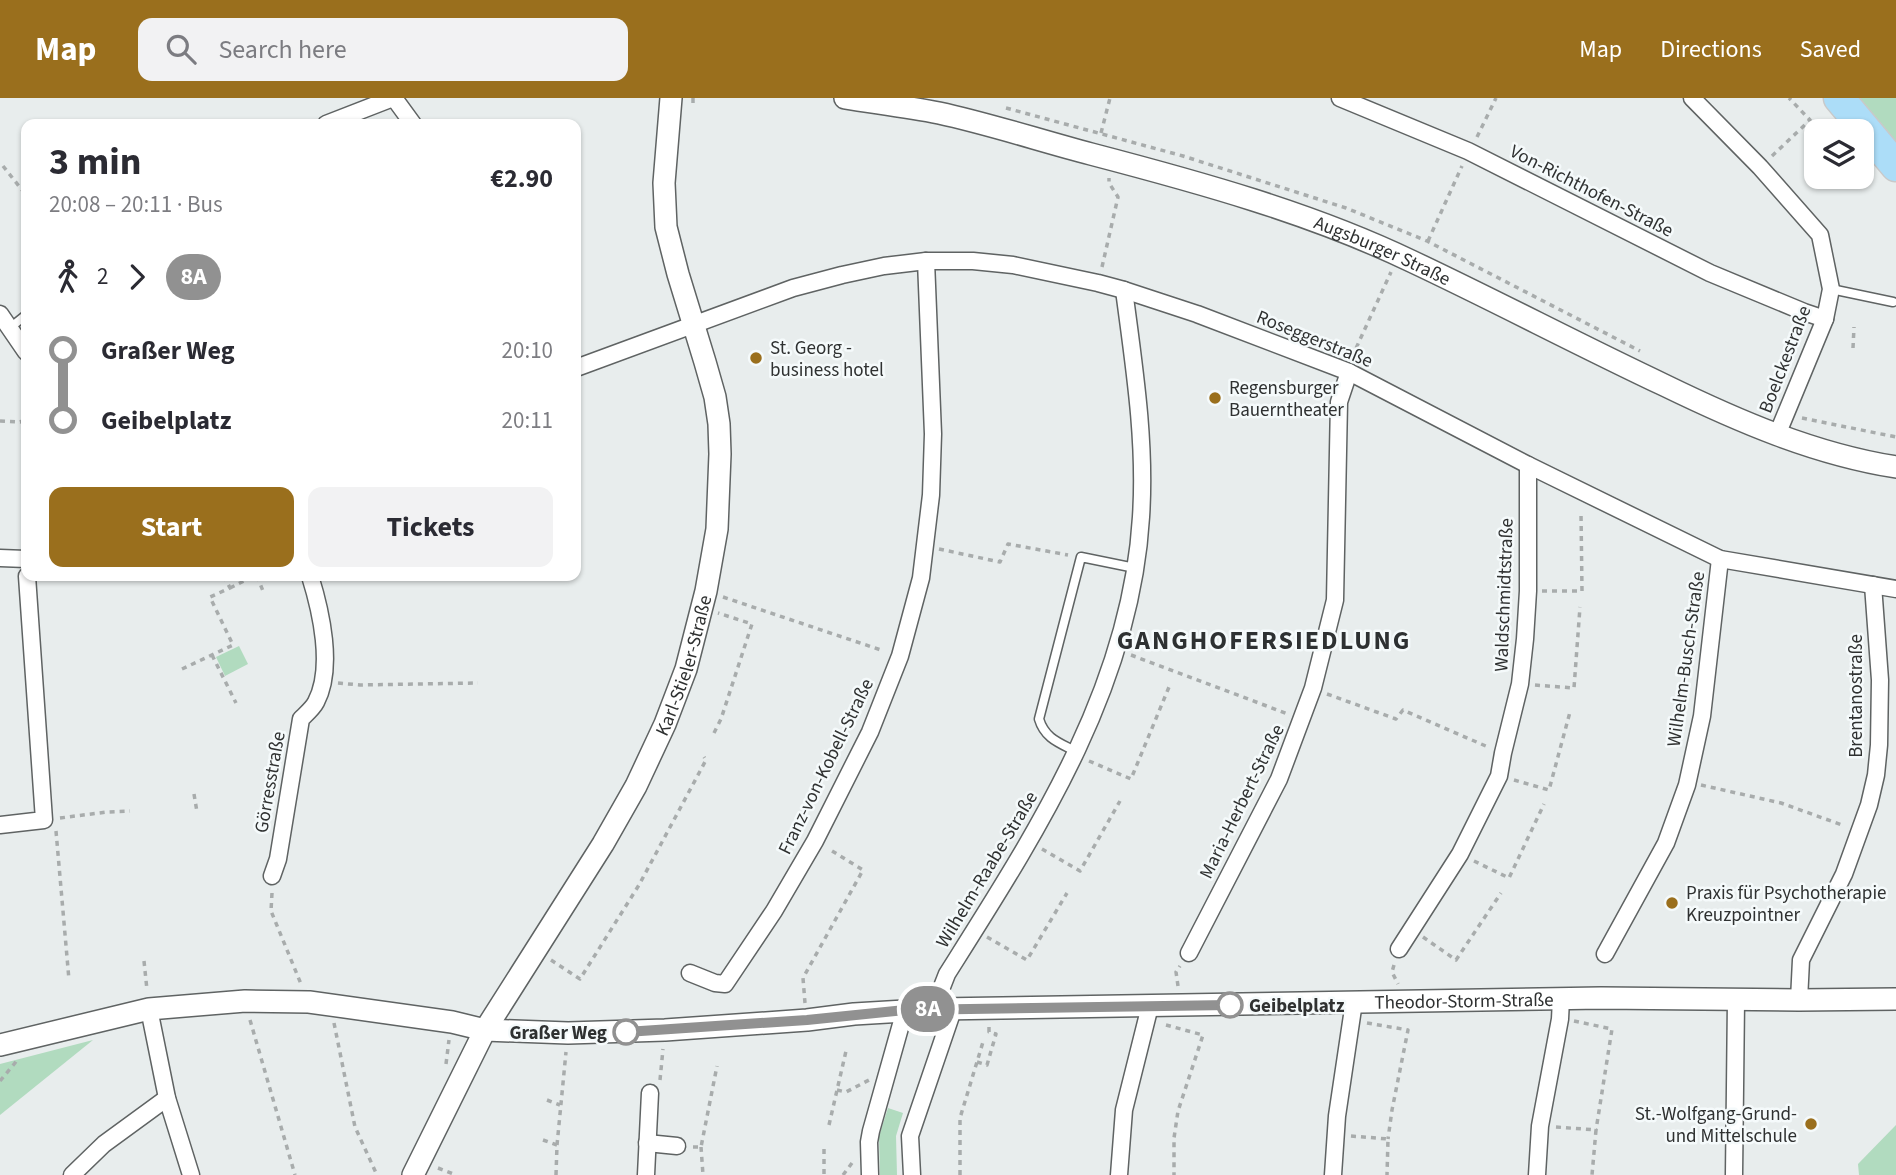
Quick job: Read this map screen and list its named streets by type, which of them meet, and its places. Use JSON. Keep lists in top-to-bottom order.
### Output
{
  "streets": {
    "street": [
      "Von-Richthofen-Straße",
      "Augsburger Straße",
      "Roseggerstraße",
      "Boelckestraße",
      "Waldschmidtstraße",
      "Wilhelm-Busch-Straße",
      "Karl-Stieler-Straße",
      "Brentanostraße",
      "Franz-von-Kobell-Straße",
      "Görresstraße",
      "Maria-Herbert-Straße",
      "Wilhelm-Raabe-Straße",
      "Theodor-Storm-Straße"
    ]
  },
  "crossings": [
    ["Von-Richthofen-Straße", "Boelckestraße"],
    ["Augsburger Straße", "Boelckestraße"],
    ["Roseggerstraße", "Waldschmidtstraße"],
    ["Roseggerstraße", "Wilhelm-Busch-Straße"],
    ["Roseggerstraße", "Karl-Stieler-Straße"],
    ["Roseggerstraße", "Brentanostraße"],
    ["Roseggerstraße", "Franz-von-Kobell-Straße"],
    ["Roseggerstraße", "Maria-Herbert-Straße"],
    ["Roseggerstraße", "Wilhelm-Raabe-Straße"],
    ["Karl-Stieler-Straße", "Theodor-Storm-Straße"],
    ["Brentanostraße", "Theodor-Storm-Straße"],
    ["Wilhelm-Raabe-Straße", "Theodor-Storm-Straße"]
  ],
  "districts": ["GANGHOFERSIEDLUNG"],
  "places": [
    "St. Georg - business hotel",
    "Regensburger Bauerntheater",
    "Praxis für Psychotherapie Kreuzpointner",
    "Geibelplatz",
    "Graßer Weg",
    "St.-Wolfgang-Grund- und Mittelschule"
  ],
  "lines": ["bus line 8A"],
  "page": {
    "header": "Map",
    "search": "Search here",
    "nav": ["Map", "Directions", "Saved"],
    "on_map": "8A",
    "heading": ["3 min", "20:08 – 20:11 · Bus", "€2.90"],
    "legs": ["2", "8A"],
    "list": [
      {
        "name": "Graßer Weg",
        "value": "20:10"
      },
      {
        "name": "Geibelplatz",
        "value": "20:11"
      }
    ],
    "buttons": ["Start", "Tickets"]
  }
}
